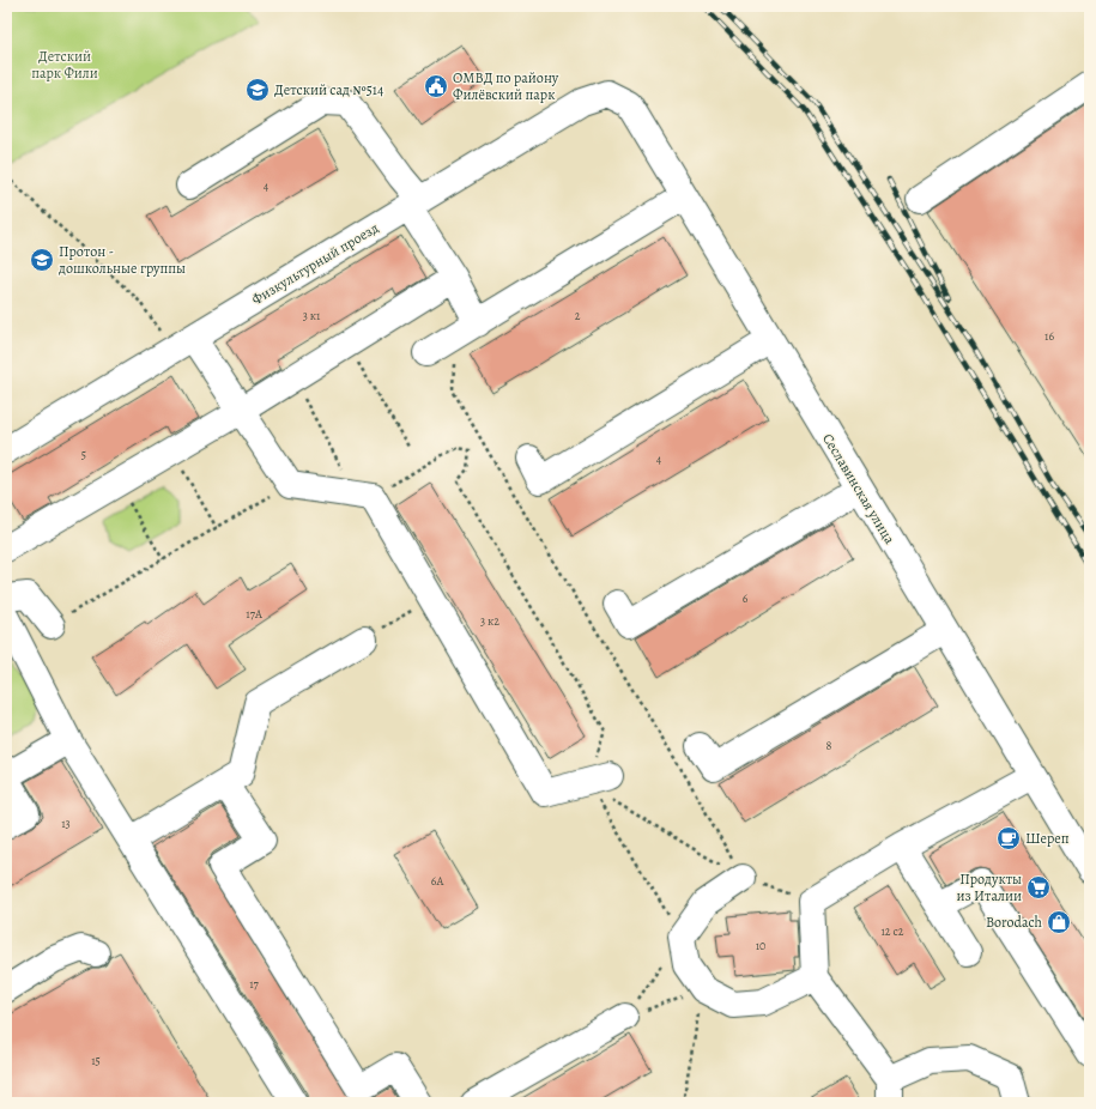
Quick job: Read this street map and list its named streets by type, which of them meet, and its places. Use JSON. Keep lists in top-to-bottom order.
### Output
{
  "streets": {
    "street": ["Физкультурный проезд", "Сеславинская улица"]
  },
  "crossings": [
    ["Физкультурный проезд", "Сеславинская улица"]
  ],
  "parks": ["Детский парк Фили"],
  "places": {
    "public building": ["ОМВД по району Филёвский парк"],
    "school or university": ["Детский сад №514", "Протон - дошкольные группы"],
    "cafe": ["Шереп"],
    "supermarket": ["Продукты из Италии"],
    "shop": ["Borodach"]
  },
  "house_numbers": [
    "4",
    "3 к1",
    "2",
    "16",
    "5",
    "4",
    "6",
    "17А",
    "3 к2",
    "8",
    "13",
    "6А",
    "12 с2",
    "10",
    "17",
    "15"
  ]
}
